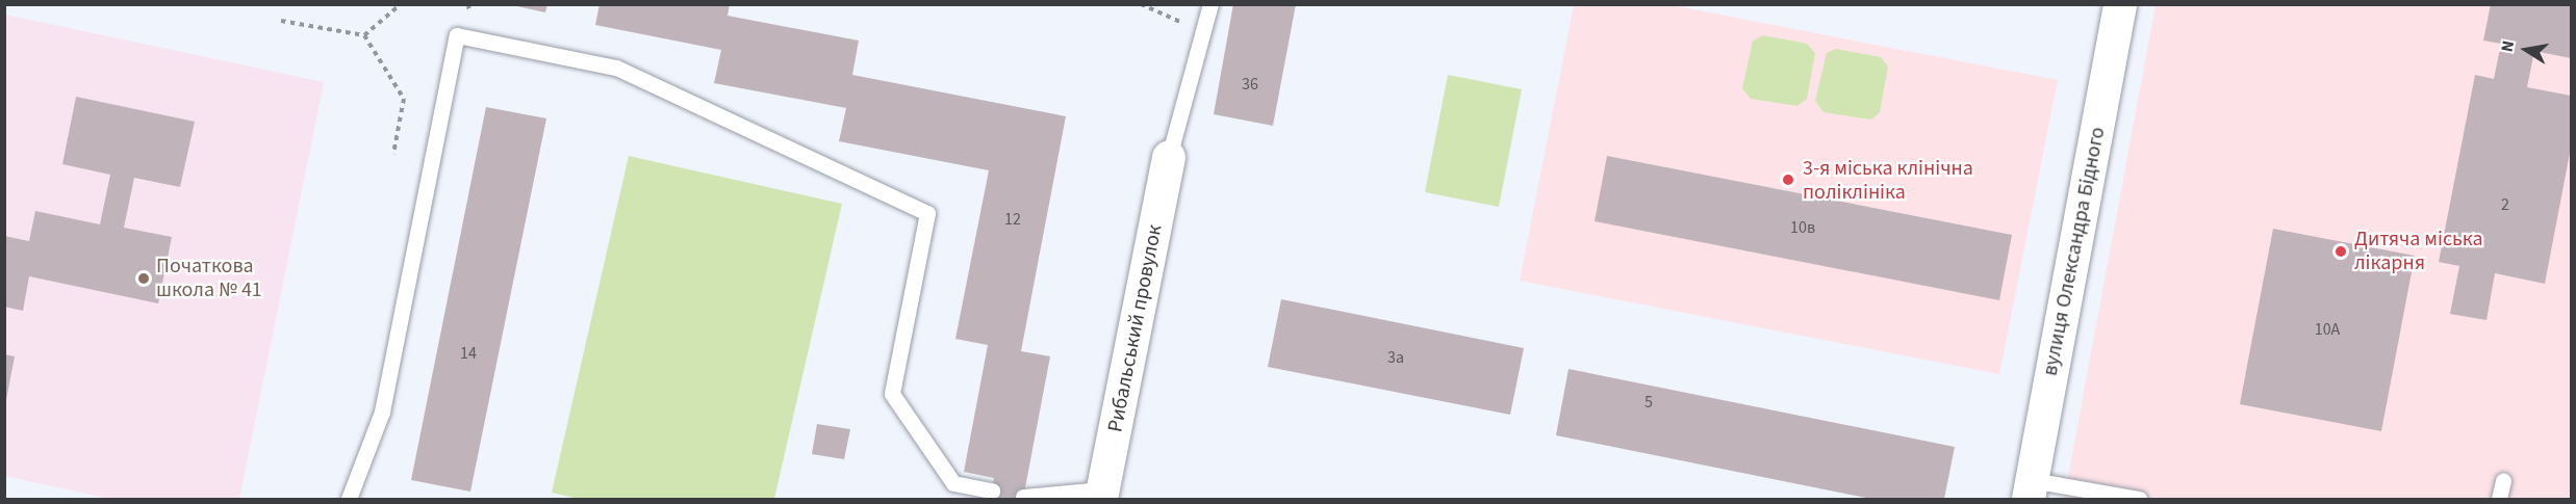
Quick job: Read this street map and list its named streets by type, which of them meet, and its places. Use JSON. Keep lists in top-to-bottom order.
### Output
{
  "streets": {
    "street": ["вулиця Олександра Бідного", "Рибальський провулок"]
  },
  "places": ["3-я міська клінічна поліклініка", "Дитяча міська лікарня", "Початкова школа № 41"],
  "house_numbers": [
    "36",
    "2",
    "12",
    "10в",
    "10А",
    "14",
    "3а",
    "5"
  ],
  "north": "left"
}
